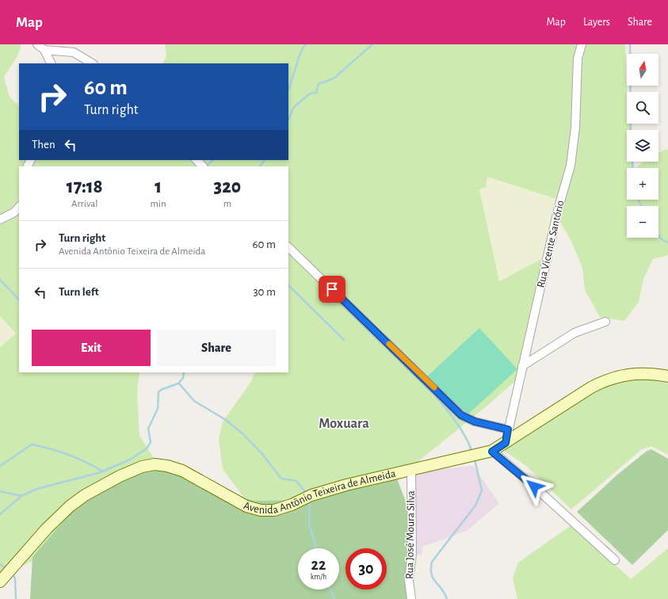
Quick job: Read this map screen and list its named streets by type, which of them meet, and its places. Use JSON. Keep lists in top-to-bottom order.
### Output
{
  "streets": {
    "street": ["Rua Vicente Santório", "Avenida Antônio Teixeira de Almeida", "Rua José Moura Silva"]
  },
  "crossings": [
    ["Rua Vicente Santório", "Avenida Antônio Teixeira de Almeida"],
    ["Avenida Antônio Teixeira de Almeida", "Rua José Moura Silva"]
  ],
  "districts": ["Moxuara"],
  "north": "top",
  "page": {
    "header": "Map",
    "nav": ["Map", "Layers", "Share"],
    "map_buttons": ["+", "−"],
    "turn": ["60 m", "Turn right"],
    "then": "Then",
    "eta": [
      "17:18",
      "Arrival",
      "1",
      "min",
      "320",
      "m"
    ],
    "list": [
      {
        "name": "Turn right",
        "note": "Avenida Antônio Teixeira de Almeida",
        "value": "60 m"
      },
      {
        "name": "Turn left",
        "value": "30 m"
      }
    ],
    "buttons": ["Exit", "Share"],
    "speed": "22 km/h",
    "limit": "30"
  }
}
